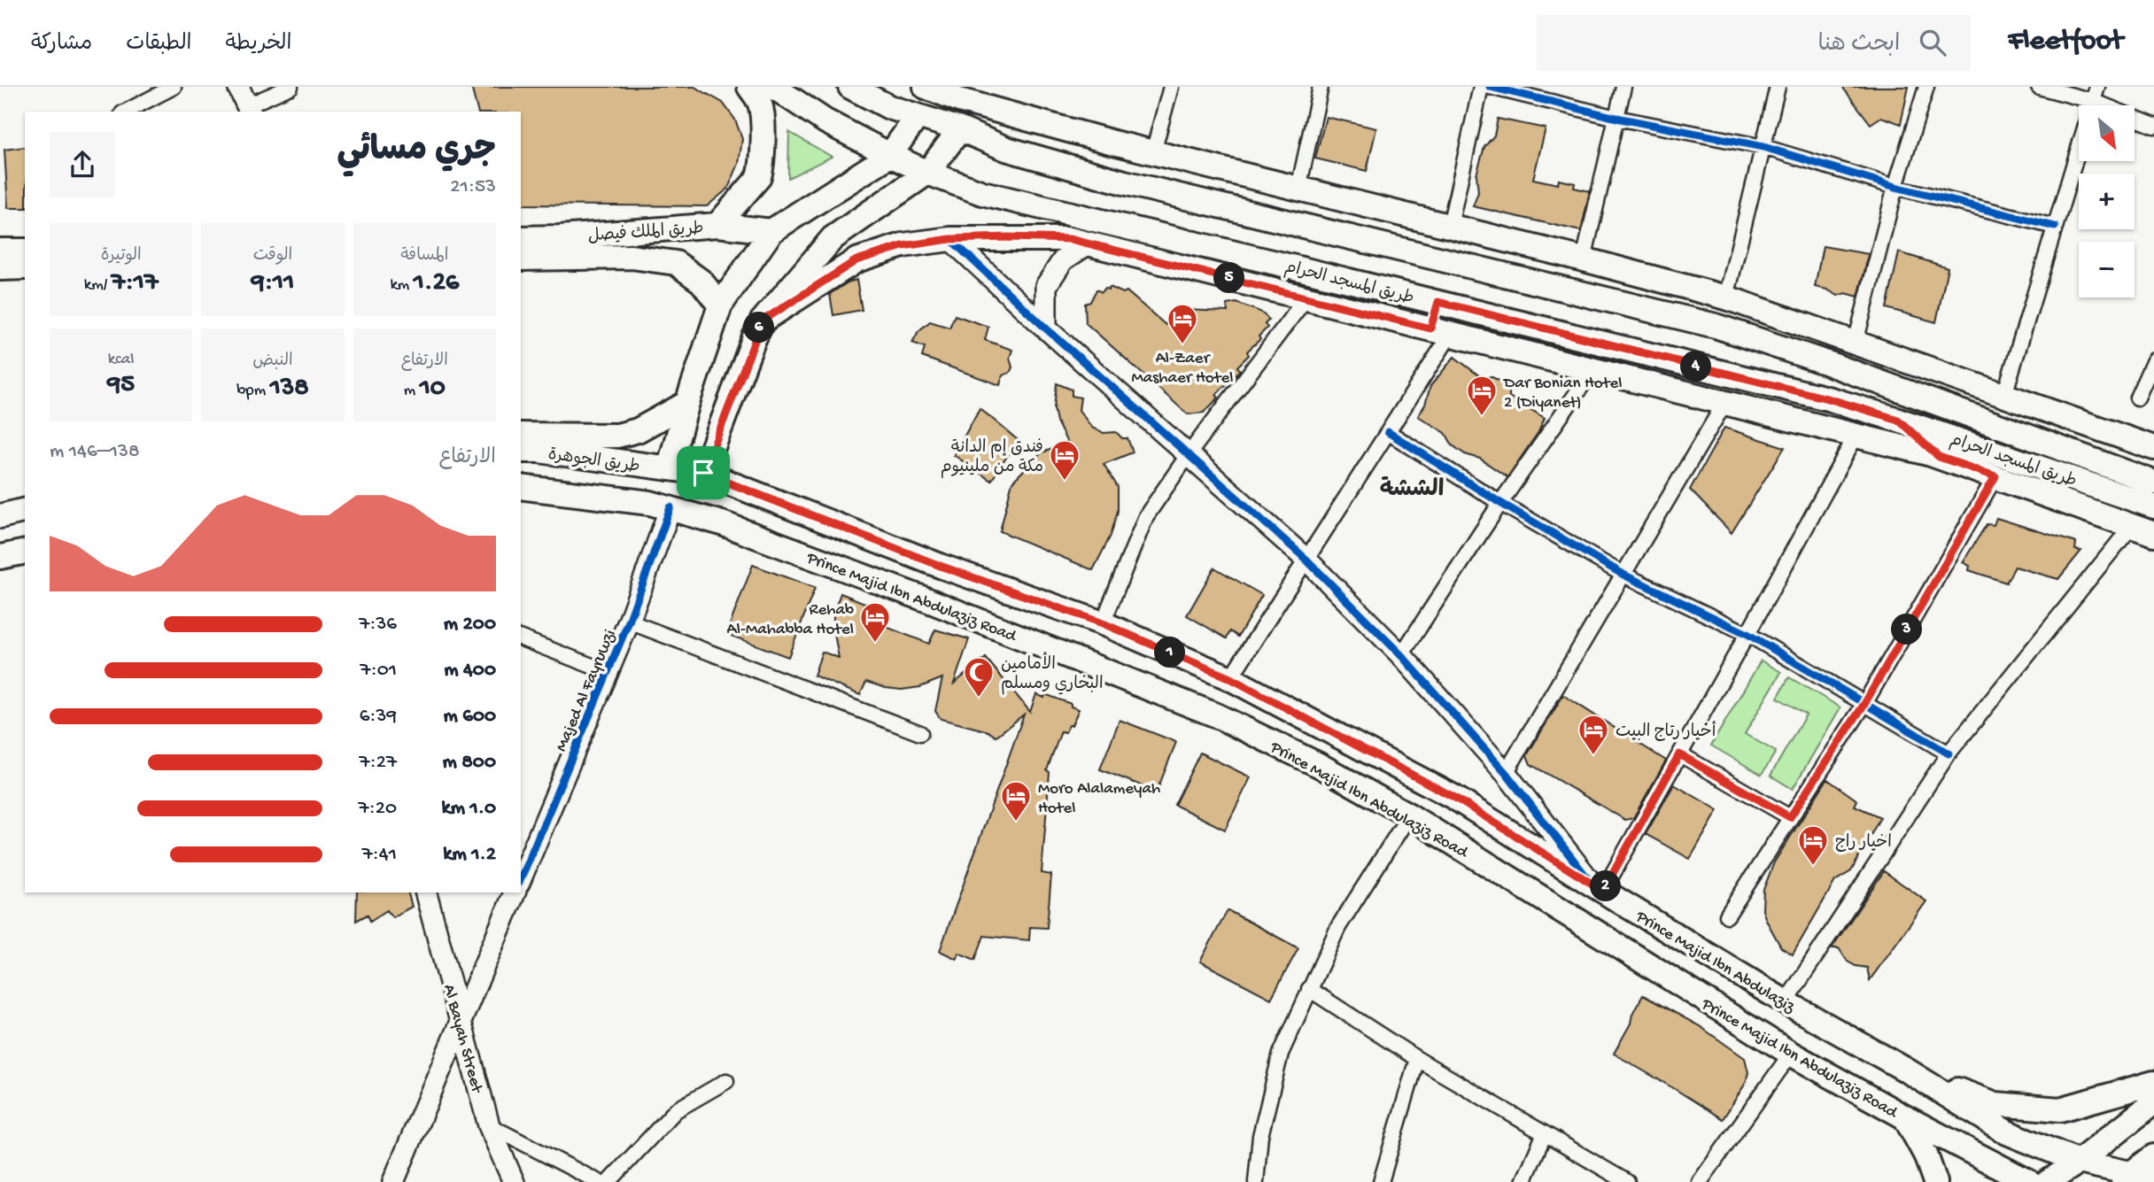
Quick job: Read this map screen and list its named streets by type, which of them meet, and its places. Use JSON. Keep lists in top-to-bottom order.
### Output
{
  "streets": {
    "main road": [
      "طريق الملك فيصل",
      "طريق المسجد الحرام",
      "طريق الجوهرة",
      "Prince Majid Ibn Abdulaziz Road",
      "Prince Majid Ibn Abdulaziz"
    ],
    "street": ["Majed Al Fayruwzi", "Al Bayah Street"]
  },
  "crossings": [
    ["طريق الجوهرة", "Prince Majid Ibn Abdulaziz"],
    ["Prince Majid Ibn Abdulaziz Road", "Majed Al Fayruwzi"]
  ],
  "districts": ["الششة"],
  "places": {
    "hotel": [
      "Al-Zaer Mashaer Hotel",
      "Dar Bonian Hotel 2 (Diyanet)",
      "فندق إم الدانة مكة من ملينيوم",
      "Rehab Al-Mahabba Hotel",
      "أخيار رتاج البيت",
      "Moro Alalameyah Hotel",
      "اخيار راج"
    ],
    "mosque": ["الأمامين البخاري ومسلم"]
  },
  "north": "bottom right",
  "page": {
    "header": "Fleetfoot",
    "search": "ابحث هنا",
    "nav": ["الخريطة", "الطبقات", "مشاركة"],
    "map_buttons": ["+", "−"],
    "heading": ["جري مسائي", "21:53"],
    "stats": [
      ["المسافة", "1.26 km"],
      ["الوقت", "9:11"],
      ["الوتيرة", "7:17 /km"],
      ["الارتفاع", "10 m"],
      ["النبض", "138 bpm"],
      ["kcal", "95"]
    ],
    "pins": [
      "5",
      "6",
      "4",
      "3",
      "1",
      "2"
    ],
    "chart": ["الارتفاع", "138–146 m"],
    "list": [
      {
        "name": "200 m",
        "note": "7:36"
      },
      {
        "name": "400 m",
        "note": "7:01"
      },
      {
        "name": "600 m",
        "note": "6:39"
      },
      {
        "name": "800 m",
        "note": "7:27"
      },
      {
        "name": "1.0 km",
        "note": "7:20"
      },
      {
        "name": "1.2 km",
        "note": "7:41"
      }
    ]
  }
}
